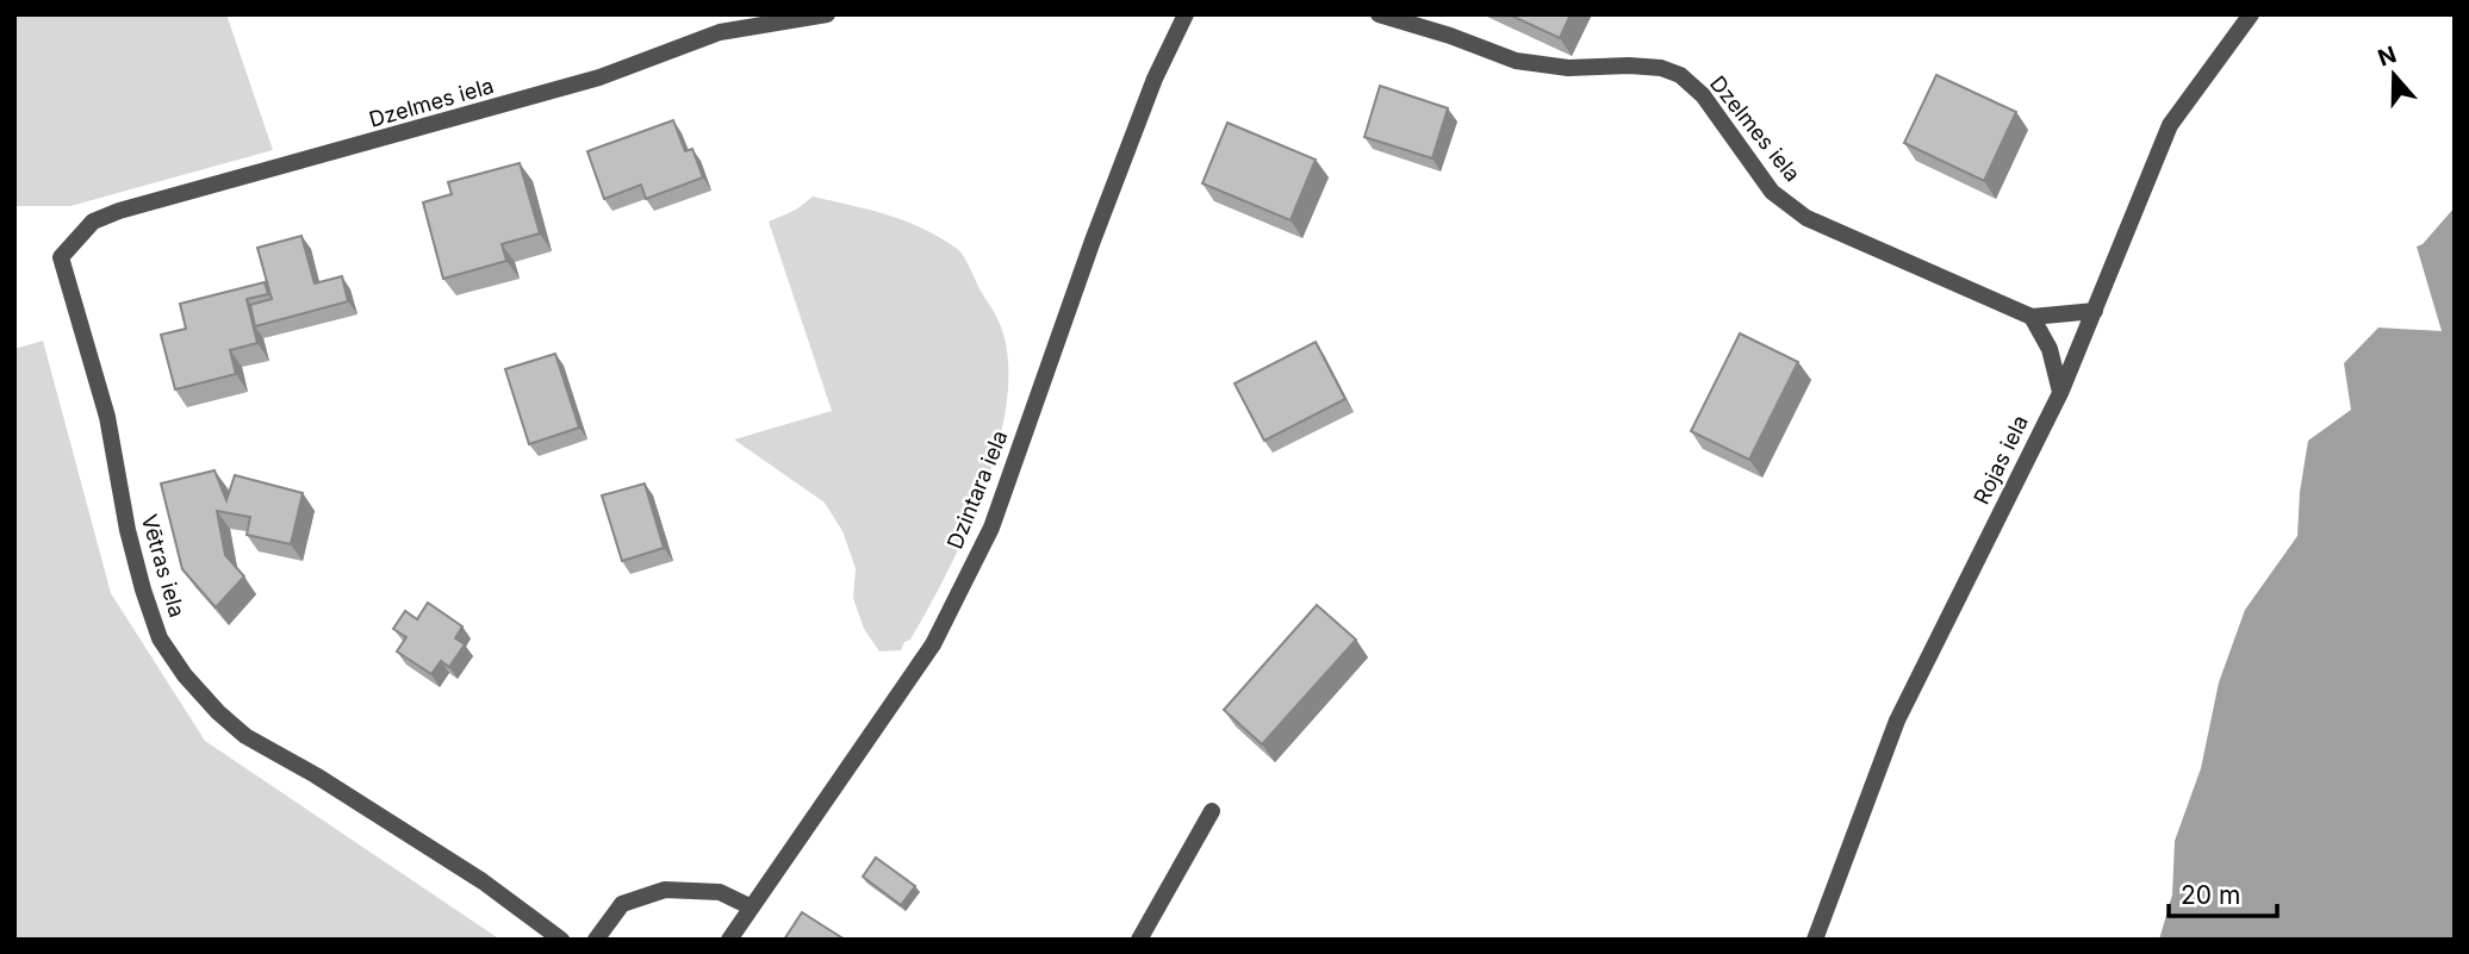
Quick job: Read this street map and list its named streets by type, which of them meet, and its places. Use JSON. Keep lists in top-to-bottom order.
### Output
{
  "streets": {
    "street": [
      "Dzelmes iela",
      "Rojas iela",
      "Dzintara iela",
      "Vētras iela"
    ]
  },
  "crossings": [
    ["Dzelmes iela", "Rojas iela"],
    ["Dzelmes iela", "Vētras iela"]
  ],
  "scale_bar": "20 m",
  "north": "top"
}
